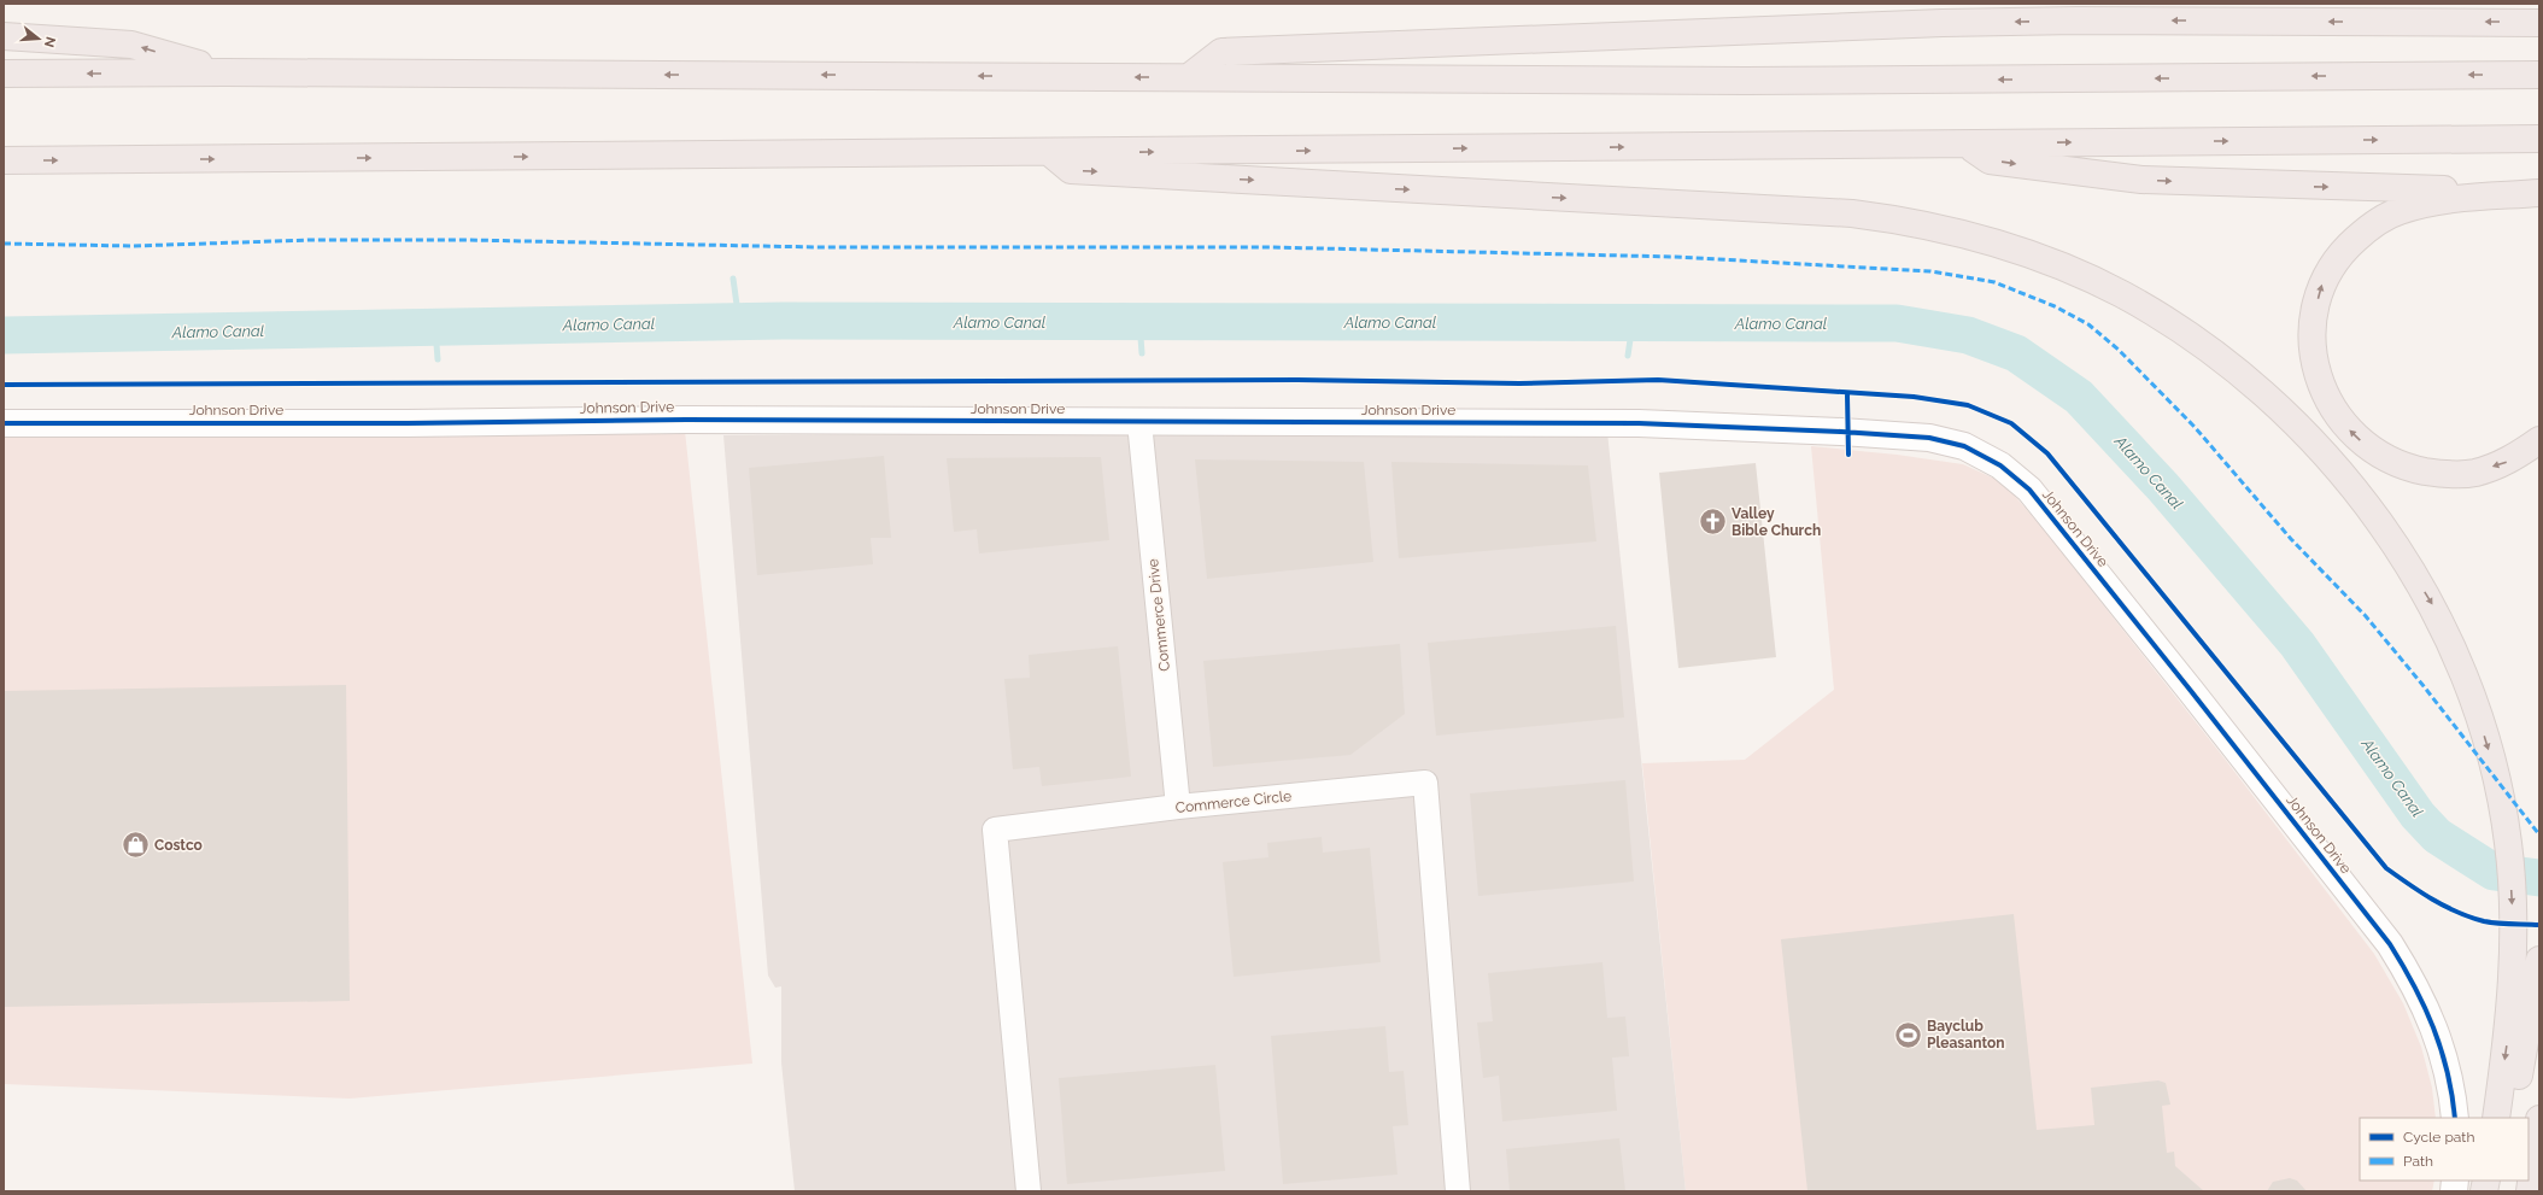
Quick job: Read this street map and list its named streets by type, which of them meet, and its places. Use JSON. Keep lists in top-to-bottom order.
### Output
{
  "streets": {
    "street": ["Johnson Drive", "Commerce Drive", "Commerce Circle"]
  },
  "crossings": [
    ["Johnson Drive", "Commerce Drive"],
    ["Commerce Drive", "Commerce Circle"]
  ],
  "water": ["Alamo Canal"],
  "places": {
    "church": ["Valley Bible Church"],
    "shop": ["Costco"],
    "sports": ["Bayclub Pleasanton"]
  },
  "legend": ["Cycle path", "Path"],
  "north": "right"
}
